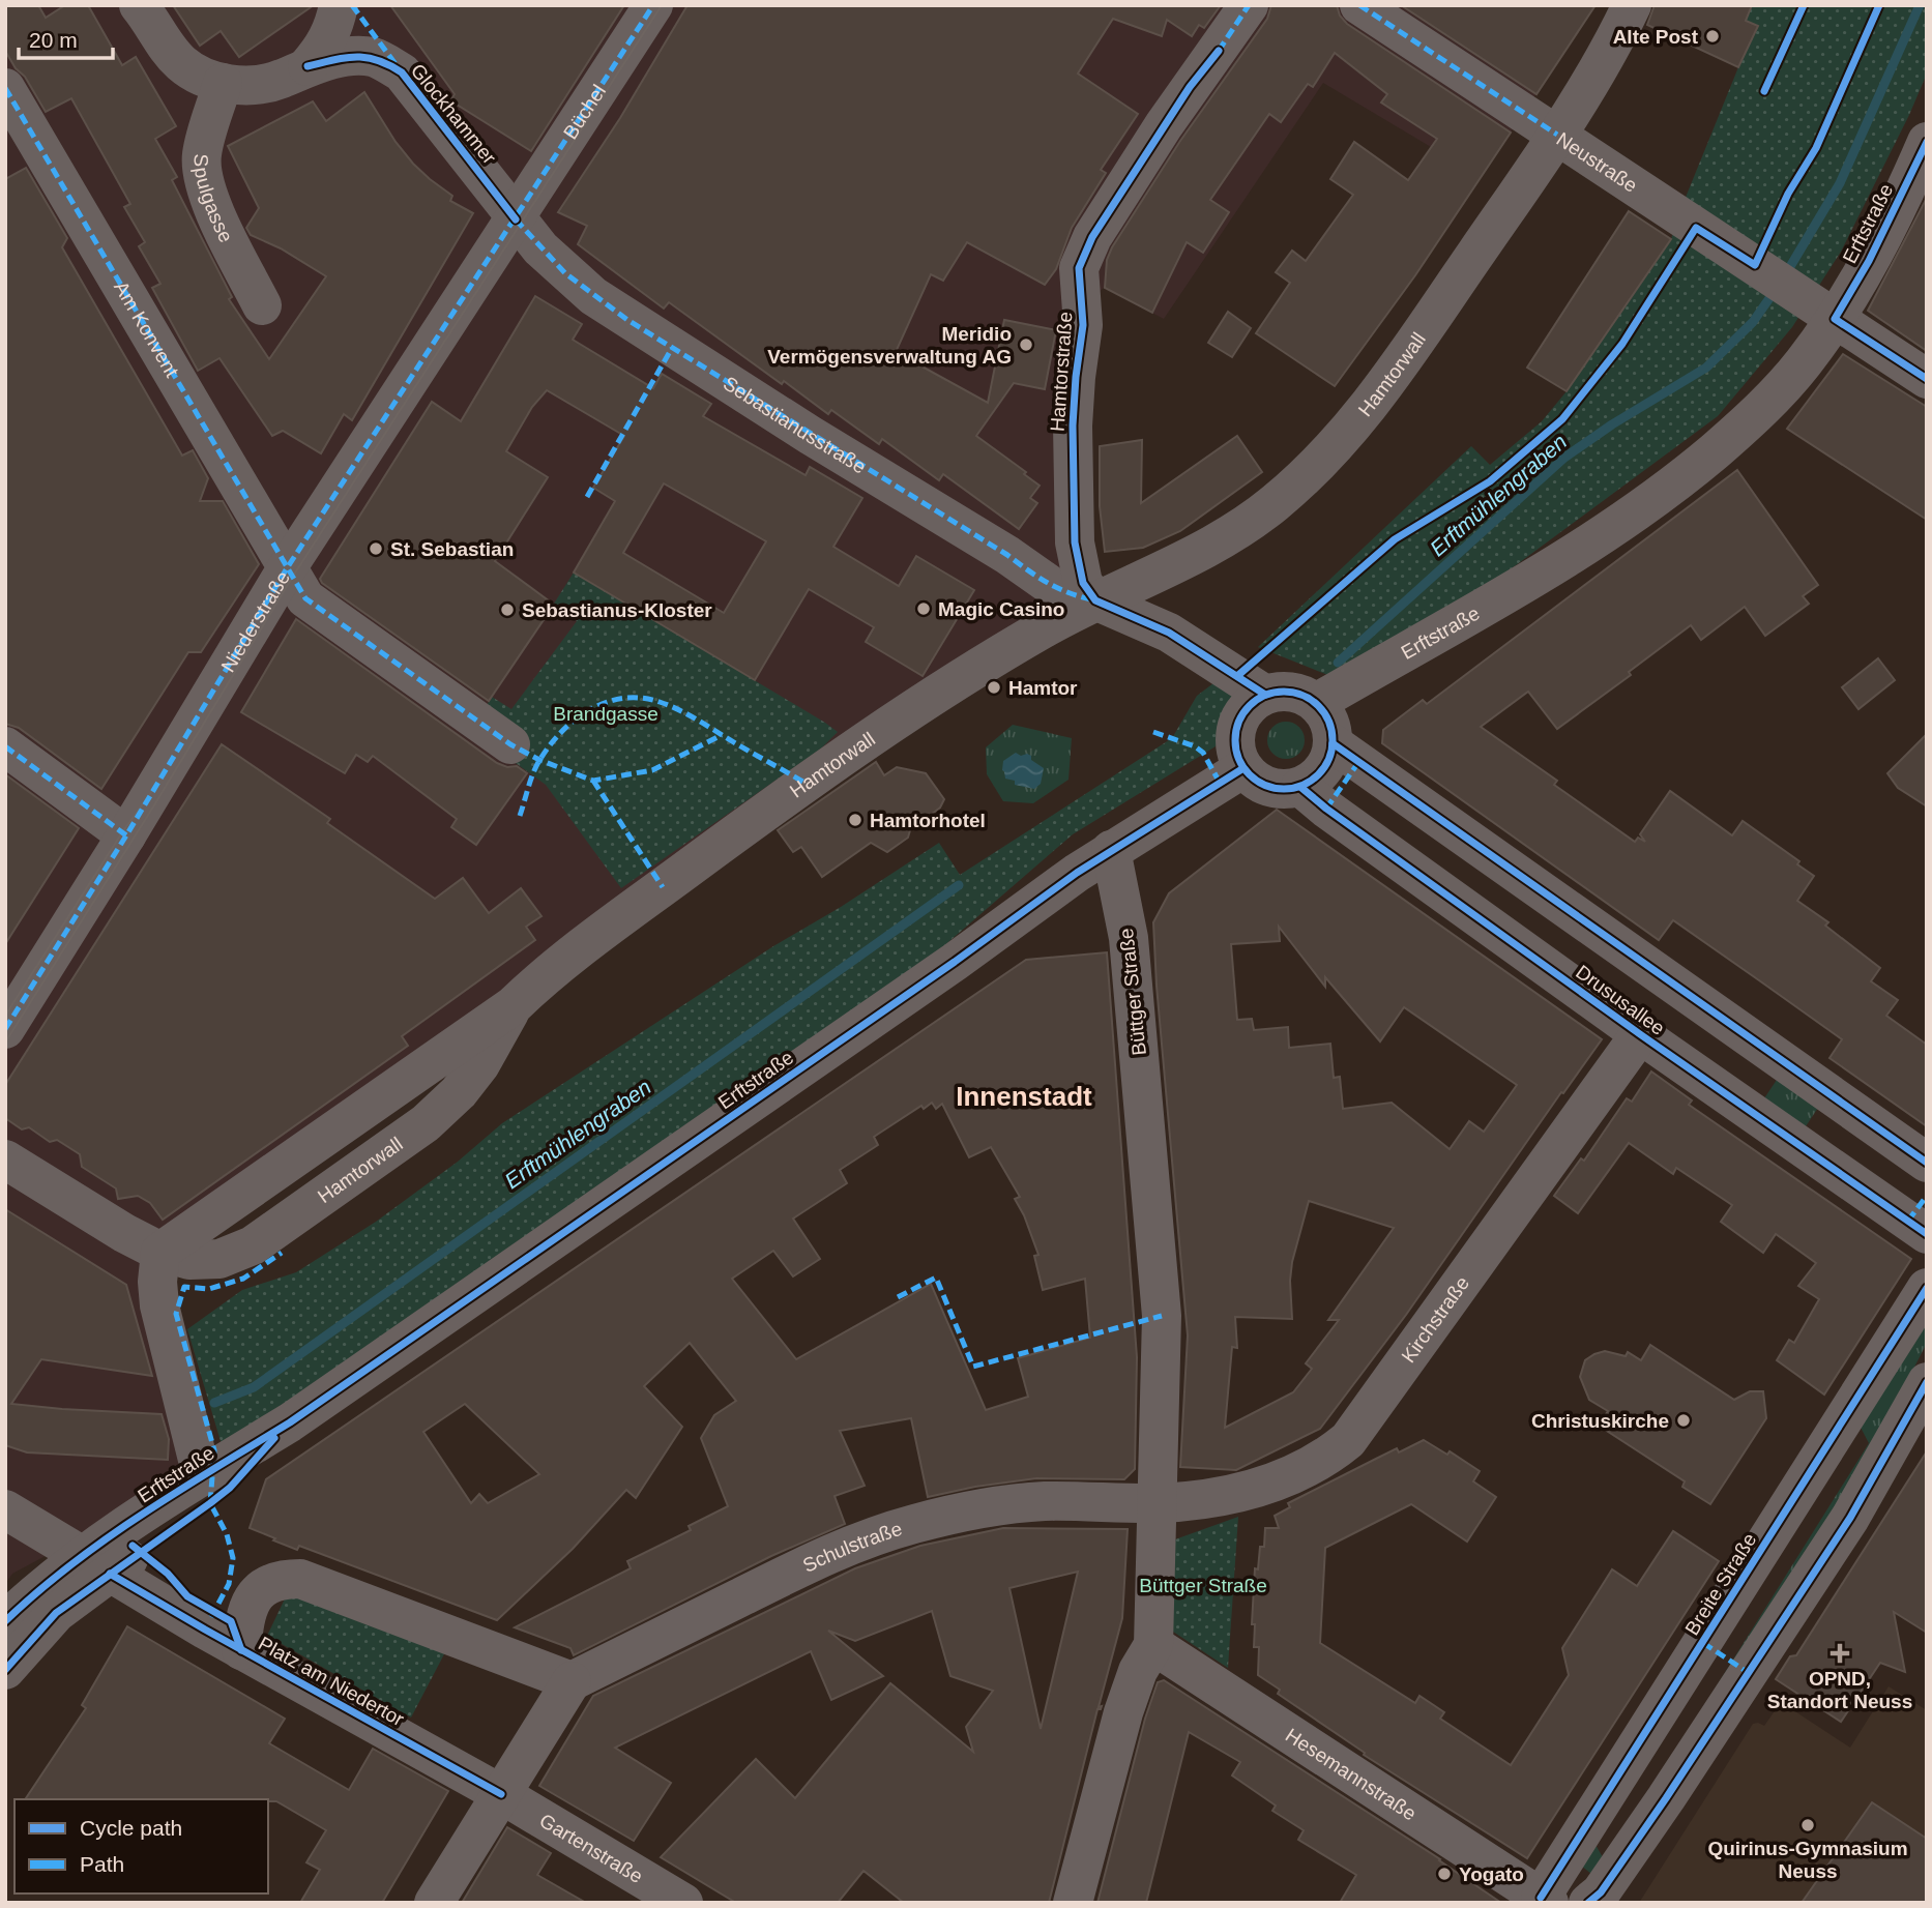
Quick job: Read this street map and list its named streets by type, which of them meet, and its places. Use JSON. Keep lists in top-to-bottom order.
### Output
{
  "streets": {
    "street": [
      "Büchel",
      "Glockhammer",
      "Neustraße",
      "Spulgasse",
      "Erftstraße",
      "Am Konvent",
      "Hamtorstraße",
      "Hamtorwall",
      "Sebastianusstraße",
      "Niederstraße",
      "Büttger Straße",
      "Drususallee",
      "Kirchstraße",
      "Schulstraße",
      "Breite Straße",
      "Platz am Niedertor",
      "Hesemannstraße",
      "Gartenstraße"
    ]
  },
  "crossings": [
    ["Büchel", "Glockhammer"],
    ["Büchel", "Sebastianusstraße"],
    ["Büchel", "Niederstraße"],
    ["Glockhammer", "Sebastianusstraße"],
    ["Glockhammer", "Niederstraße"],
    ["Neustraße", "Erftstraße"],
    ["Neustraße", "Hamtorwall"],
    ["Erftstraße", "Sebastianusstraße"],
    ["Erftstraße", "Büttger Straße"],
    ["Erftstraße", "Drususallee"],
    ["Erftstraße", "Platz am Niedertor"],
    ["Am Konvent", "Niederstraße"],
    ["Hamtorstraße", "Hamtorwall"],
    ["Hamtorstraße", "Sebastianusstraße"],
    ["Hamtorwall", "Sebastianusstraße"],
    ["Sebastianusstraße", "Niederstraße"],
    ["Sebastianusstraße", "Drususallee"],
    ["Büttger Straße", "Kirchstraße"],
    ["Büttger Straße", "Schulstraße"],
    ["Büttger Straße", "Hesemannstraße"],
    ["Drususallee", "Kirchstraße"],
    ["Kirchstraße", "Schulstraße"],
    ["Schulstraße", "Platz am Niedertor"],
    ["Breite Straße", "Hesemannstraße"],
    ["Platz am Niedertor", "Gartenstraße"]
  ],
  "districts": ["Innenstadt"],
  "water": ["Erftmühlengraben"],
  "parks": ["Brandgasse", "Büttger Straße"],
  "places": {
    "other": [
      "Alte Post",
      "Meridio Vermögensverwaltung AG",
      "St. Sebastian",
      "Magic Casino",
      "Sebastianus-Kloster",
      "Hamtor",
      "Hamtorhotel",
      "Christuskirche",
      "Quirinus-Gymnasium Neuss",
      "Yogato"
    ],
    "health": ["OPND, Standort Neuss"]
  },
  "legend": ["Cycle path", "Path"],
  "scale_bar": "20 m"
}
